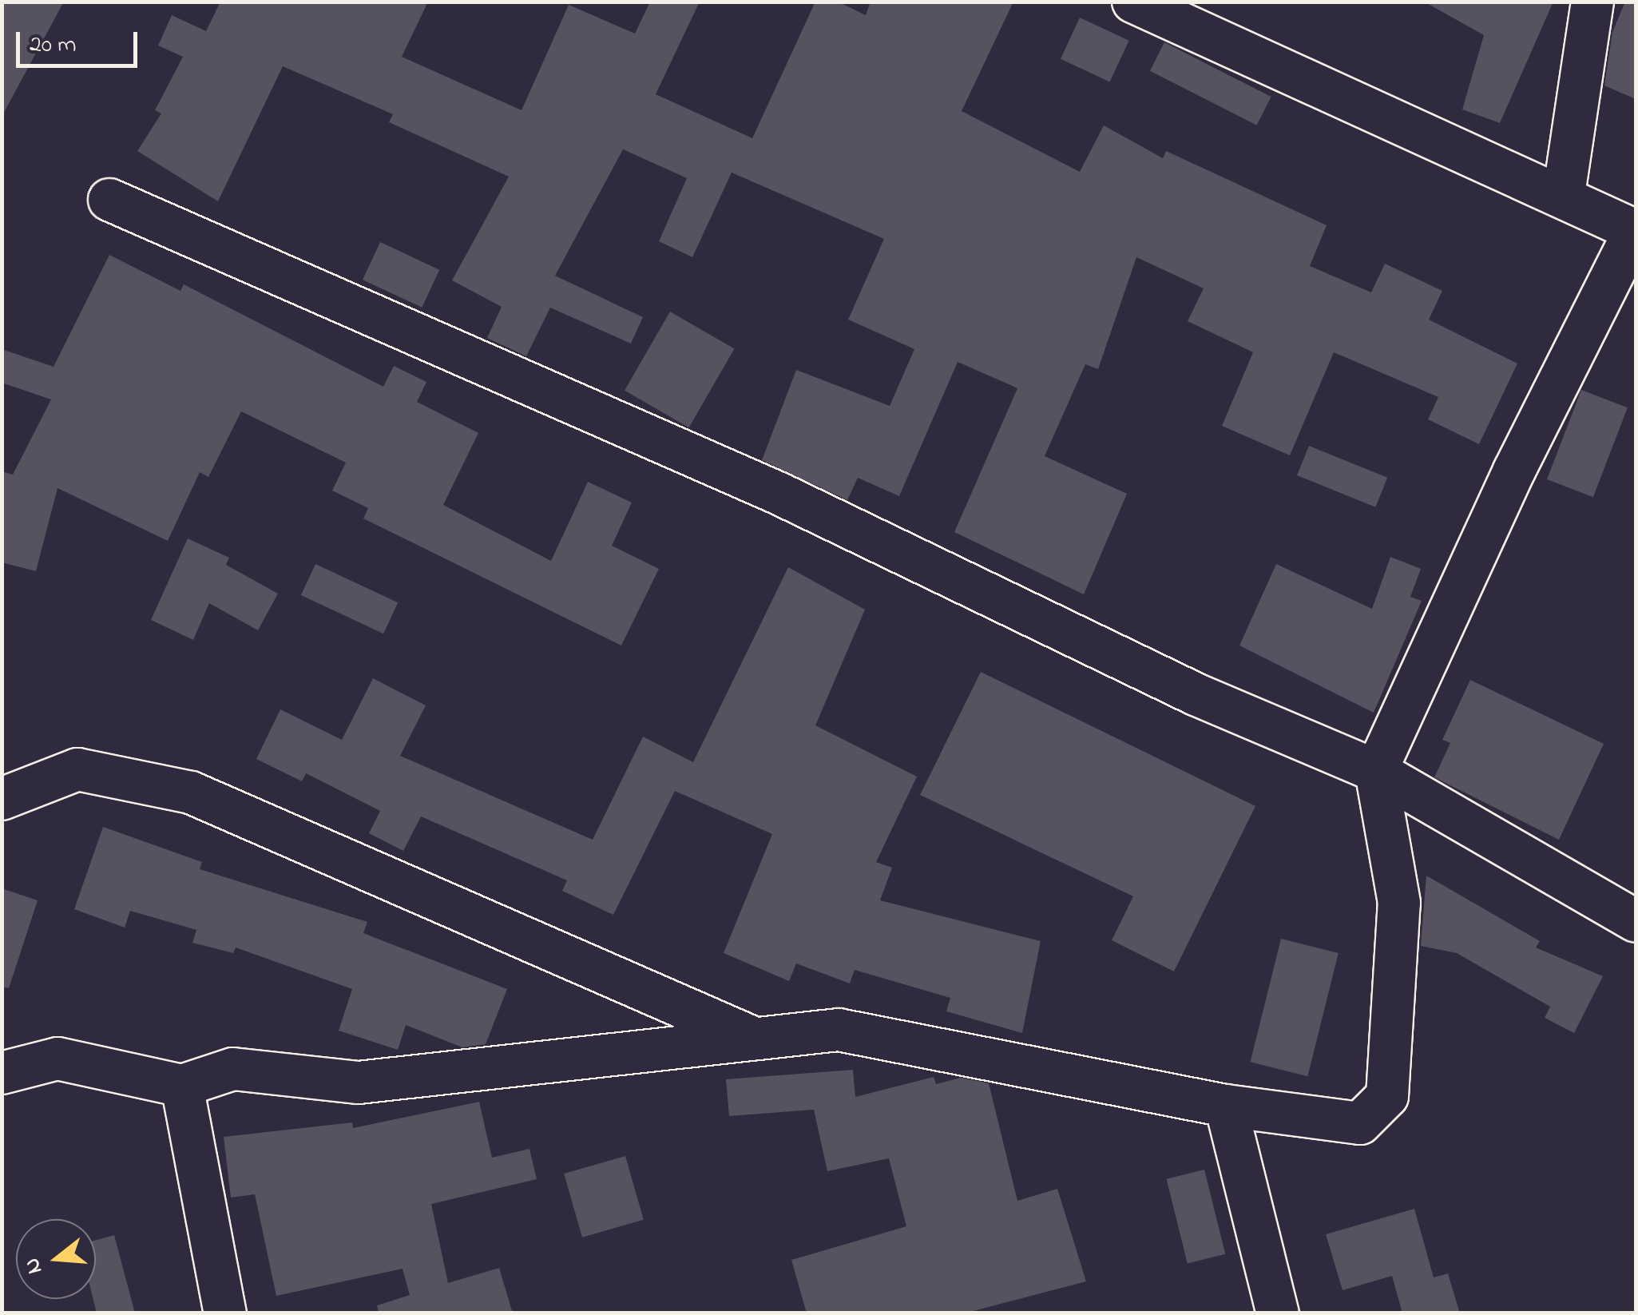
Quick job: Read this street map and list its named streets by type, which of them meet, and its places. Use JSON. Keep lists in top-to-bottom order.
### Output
{
  "scale_bar": "20 m",
  "north": "left"
}
